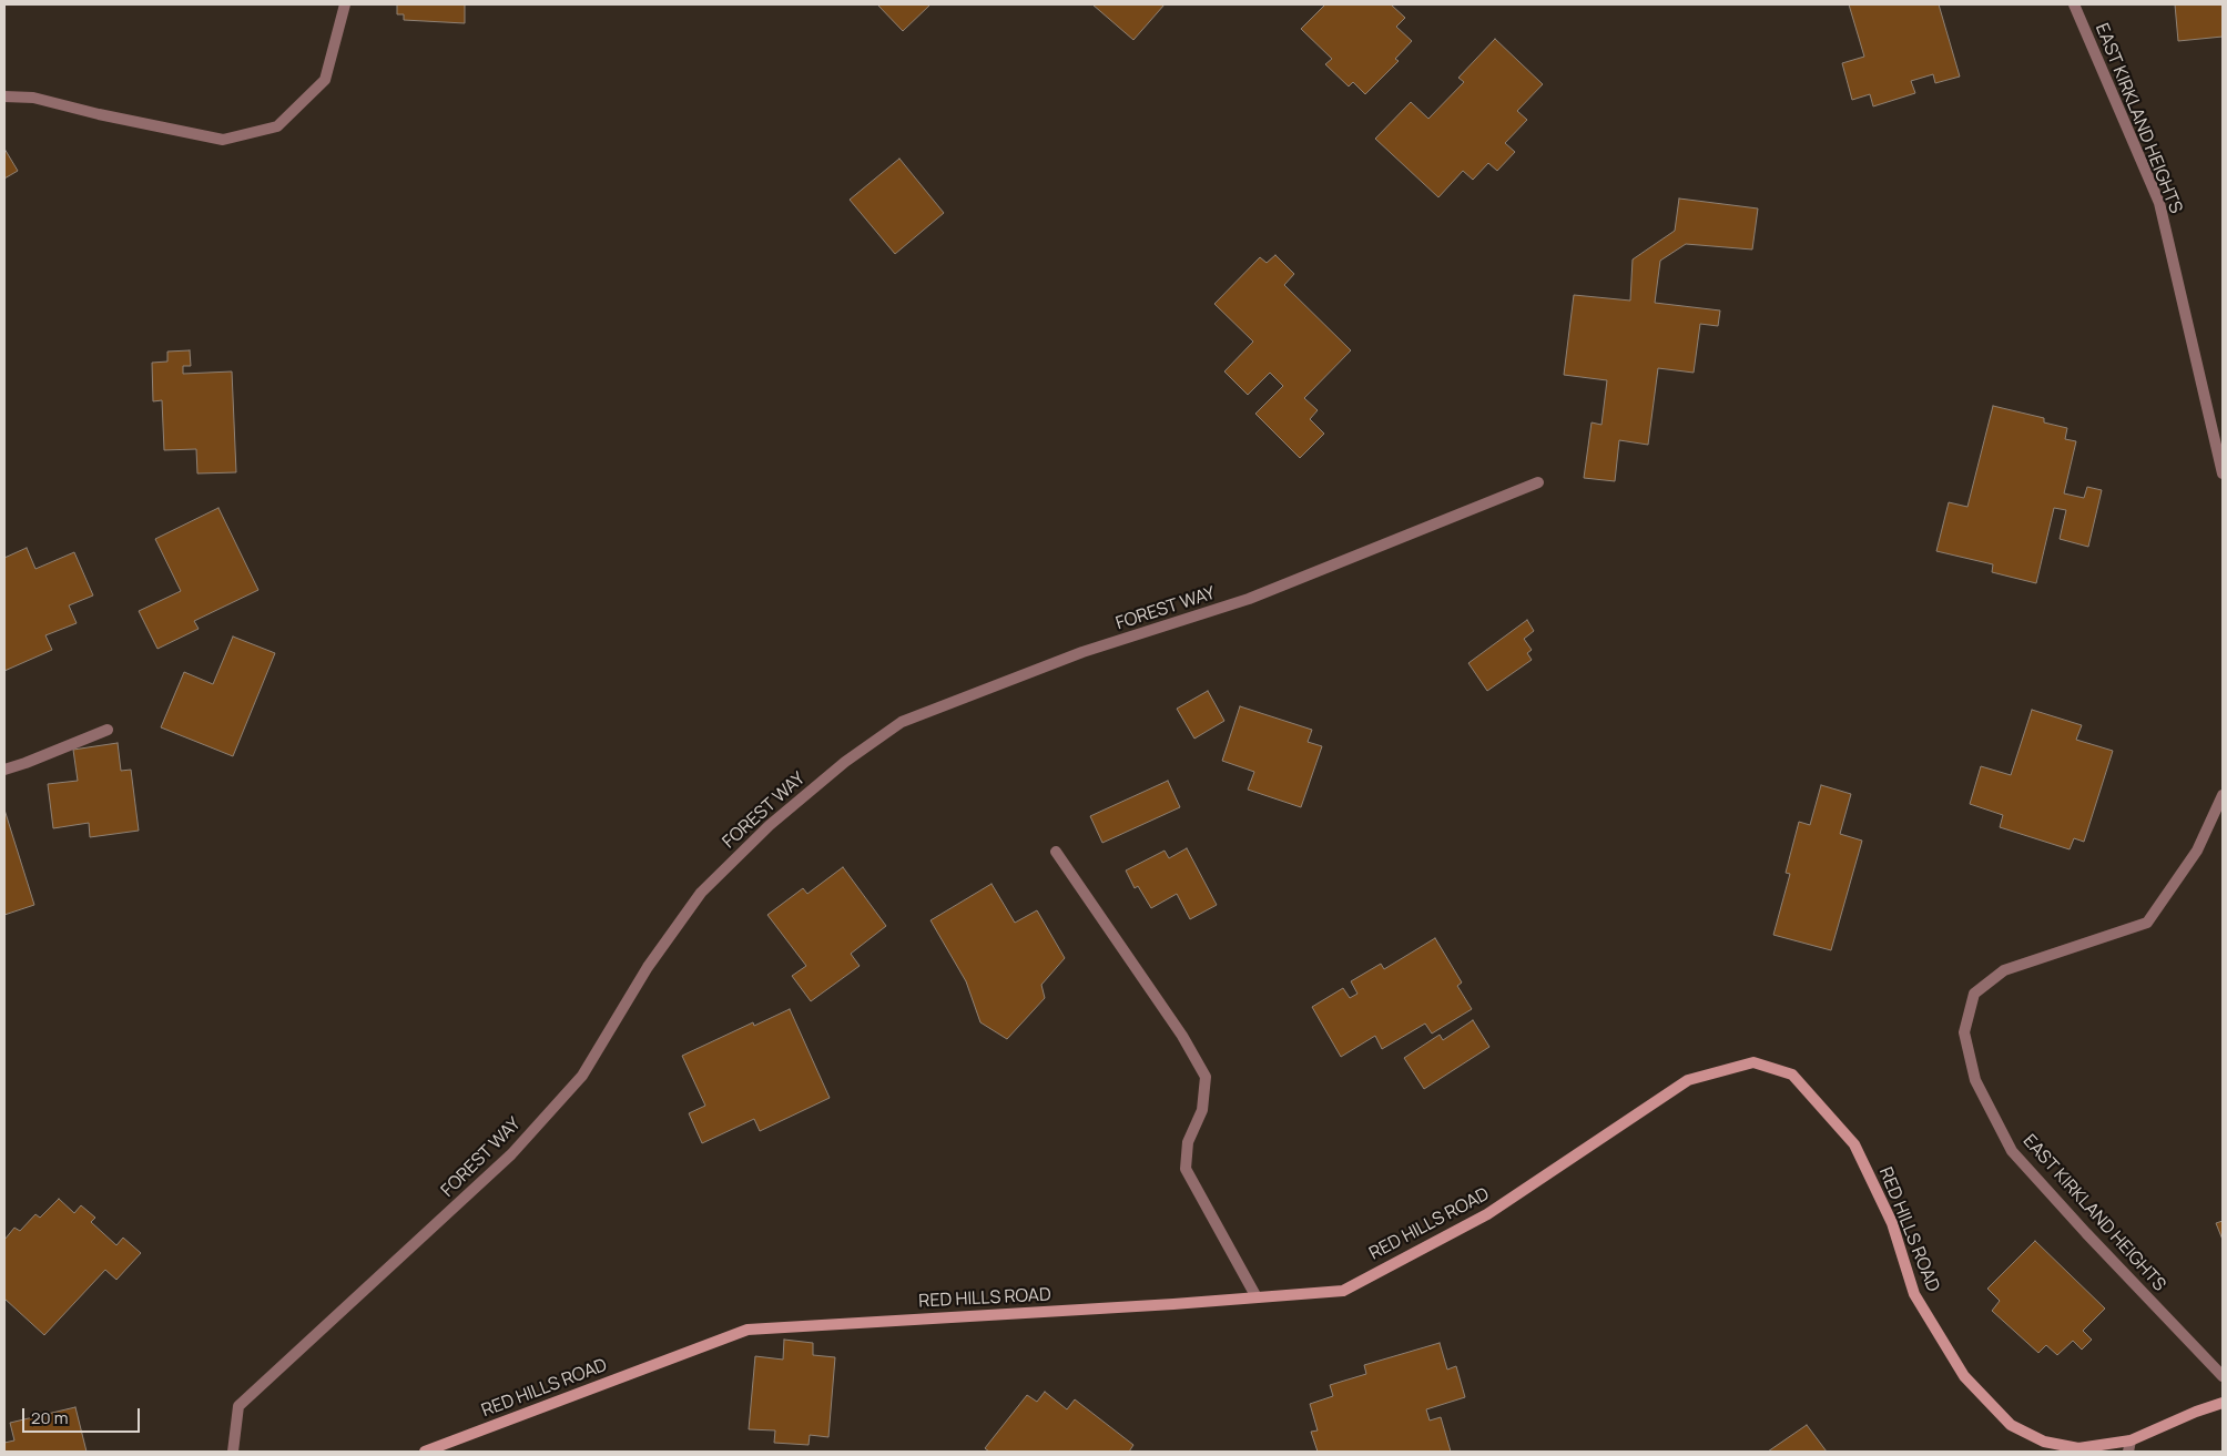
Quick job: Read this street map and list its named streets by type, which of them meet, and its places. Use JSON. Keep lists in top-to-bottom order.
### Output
{
  "streets": {
    "main road": ["RED HILLS ROAD"],
    "street": ["EAST KIRKLAND HEIGHTS", "FOREST WAY"]
  },
  "scale_bar": "20 m"
}
